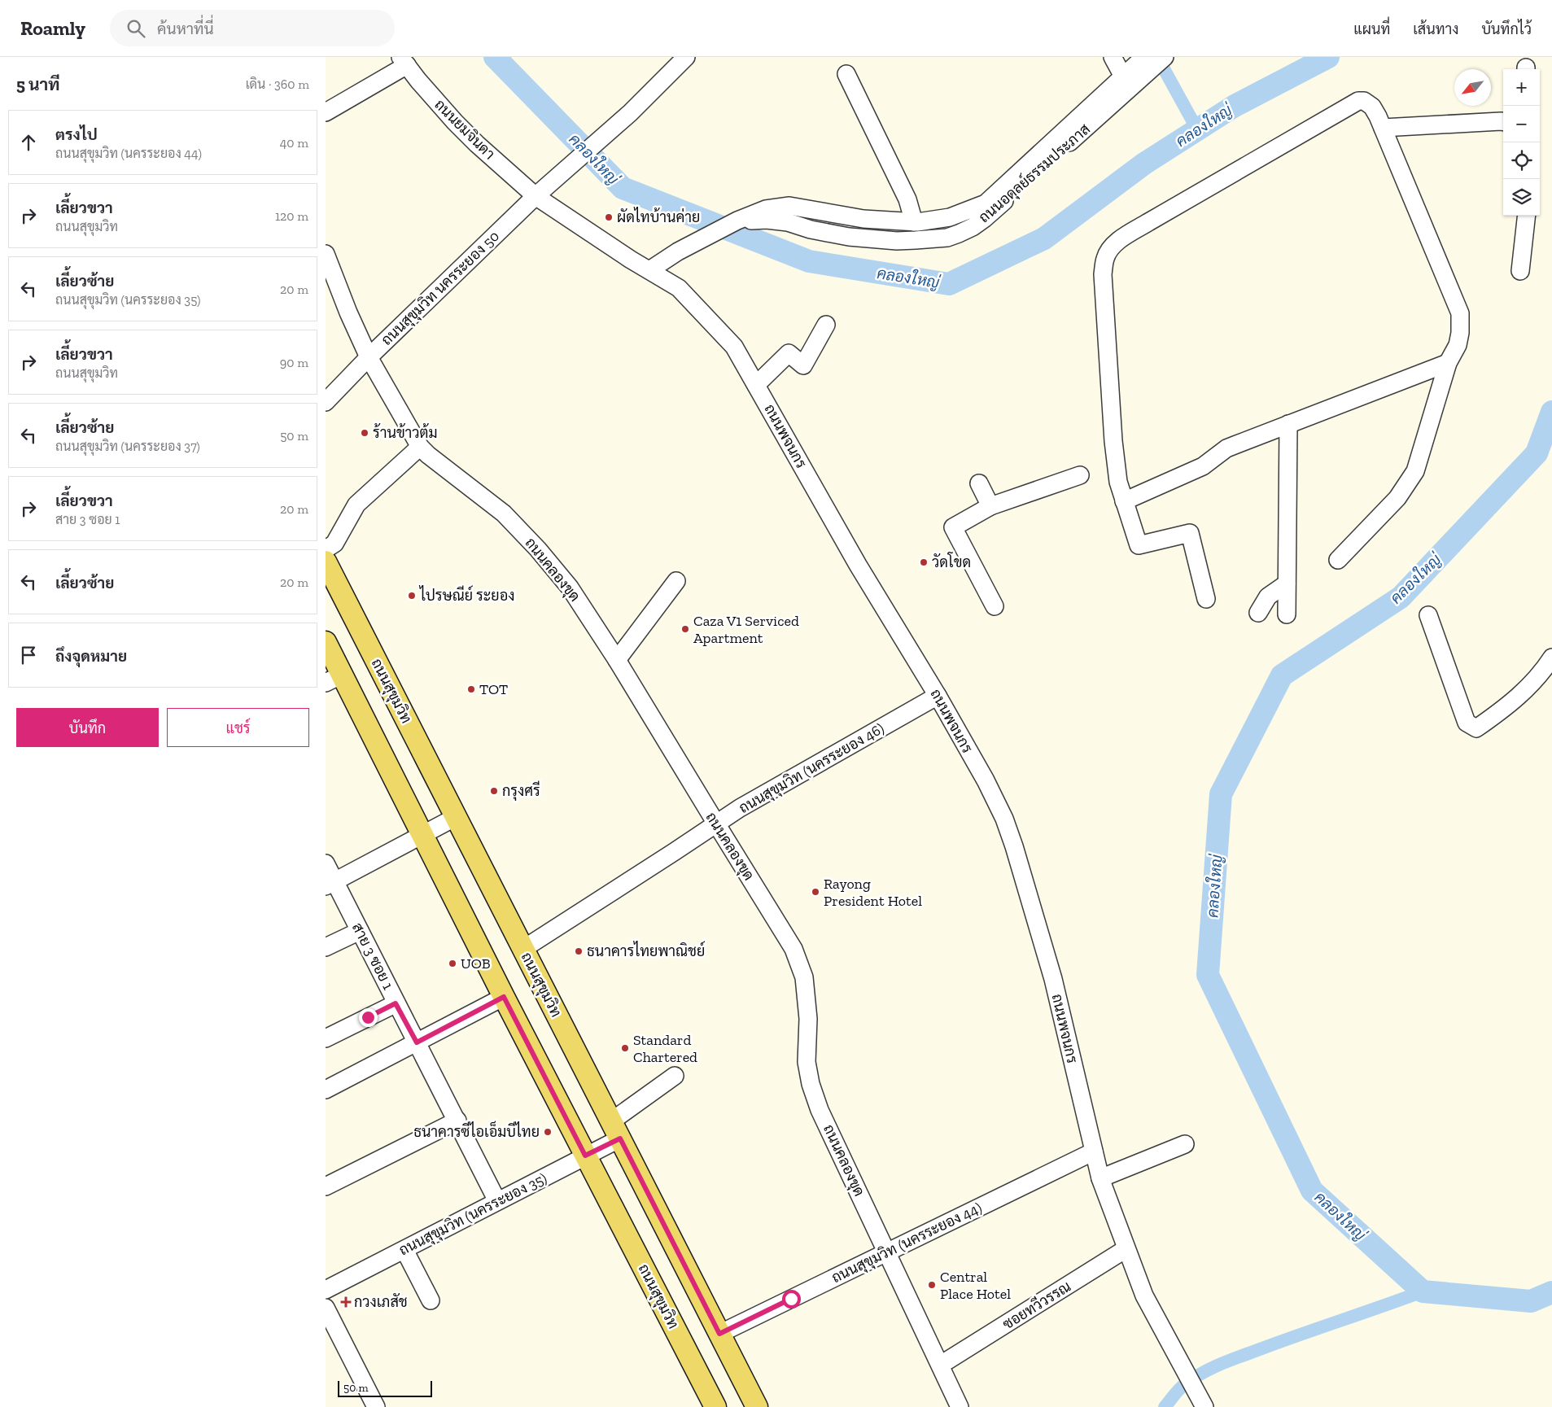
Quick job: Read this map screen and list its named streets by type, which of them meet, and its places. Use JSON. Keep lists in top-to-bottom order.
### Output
{
  "streets": {
    "main road": ["ถนนสุขุมวิท"],
    "street": [
      "ถนนยมจินดา",
      "ถนนอดุลย์ธรรมประภาส",
      "ถนนสุขุมวิท นครระยอง 50",
      "ถนนพจนกร",
      "ถนนคลองขุด",
      "ถนนสุขุมวิท (นครระยอง 46)",
      "สาย 3 ซอย 1",
      "ถนนสุขุมวิท (นครระยอง 35)",
      "ถนนสุขุมวิท (นครระยอง 44)",
      "ซอยทวีวรรณ"
    ]
  },
  "crossings": [
    ["ถนนยมจินดา", "ถนนสุขุมวิท นครระยอง 50"],
    ["ถนนยมจินดา", "ถนนพจนกร"],
    ["ถนนอดุลย์ธรรมประภาส", "ถนนพจนกร"],
    ["ถนนสุขุมวิท นครระยอง 50", "ถนนพจนกร"],
    ["ถนนสุขุมวิท นครระยอง 50", "ถนนคลองขุด"],
    ["ถนนพจนกร", "ถนนสุขุมวิท (นครระยอง 46)"],
    ["ถนนพจนกร", "ถนนสุขุมวิท (นครระยอง 44)"],
    ["ถนนพจนกร", "ซอยทวีวรรณ"],
    ["ถนนคลองขุด", "ถนนสุขุมวิท (นครระยอง 46)"],
    ["ถนนคลองขุด", "ถนนสุขุมวิท (นครระยอง 44)"],
    ["ถนนสุขุมวิท", "ถนนสุขุมวิท (นครระยอง 46)"],
    ["ถนนสุขุมวิท", "ถนนสุขุมวิท (นครระยอง 35)"],
    ["ถนนสุขุมวิท", "ถนนสุขุมวิท (นครระยอง 44)"],
    ["สาย 3 ซอย 1", "ถนนสุขุมวิท (นครระยอง 35)"]
  ],
  "water": ["คลองใหญ่"],
  "places": {
    "other": [
      "ผัดไทบ้านค่าย",
      "ร้านข้าวต้ม",
      "วัดโขด",
      "ไปรษณีย์ ระยอง",
      "Caza V1 Serviced Apartment",
      "TOT",
      "กรุงศรี",
      "Rayong President Hotel",
      "ธนาคารไทยพาณิชย์",
      "UOB",
      "Standard Chartered",
      "ธนาคารซีไอเอ็มบีไทย",
      "Central Place Hotel"
    ],
    "health": ["กวงเภสัช"]
  },
  "scale_bar": "50 m",
  "north": "bottom left",
  "page": {
    "header": "Roamly",
    "search": "ค้นหาที่นี่",
    "nav": ["แผนที่", "เส้นทาง", "บันทึกไว้"],
    "heading": ["5 นาที", "เดิน · 360 m"],
    "map_buttons": ["+", "−"],
    "list": [
      ["ตรงไป", "ถนนสุขุมวิท (นครระยอง 44)", "40 m"],
      ["เลี้ยวขวา", "ถนนสุขุมวิท", "120 m"],
      ["เลี้ยวซ้าย", "ถนนสุขุมวิท (นครระยอง 35)", "20 m"],
      ["เลี้ยวขวา", "ถนนสุขุมวิท", "90 m"],
      ["เลี้ยวซ้าย", "ถนนสุขุมวิท (นครระยอง 37)", "50 m"],
      ["เลี้ยวขวา", "สาย 3 ซอย 1", "20 m"],
      ["เลี้ยวซ้าย", "20 m"],
      "ถึงจุดหมาย"
    ],
    "buttons": ["บันทึก", "แชร์"],
    "scale": "50 m"
  }
}
